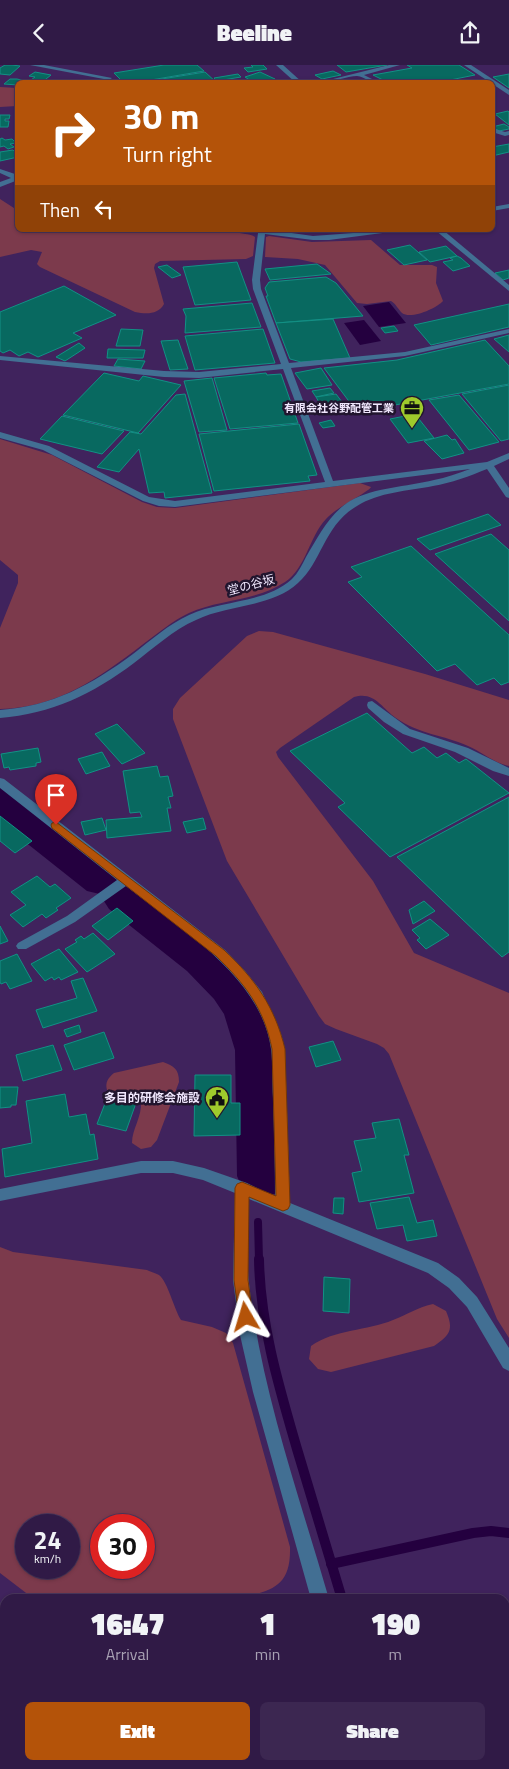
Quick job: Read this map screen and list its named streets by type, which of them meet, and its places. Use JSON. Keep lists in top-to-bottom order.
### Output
{
  "streets": {
    "street": ["堂の谷坂"]
  },
  "places": {
    "office": ["有限会社谷野配管工業"],
    "public building": ["多目的研修会施設"]
  },
  "page": {
    "header": "Beeline",
    "turn": ["30 m", "Turn right"],
    "then": "Then",
    "speed": "24 km/h",
    "limit": "30",
    "eta": [
      "16:47",
      "Arrival",
      "1",
      "min",
      "190",
      "m"
    ],
    "buttons": ["Exit", "Share"]
  }
}
